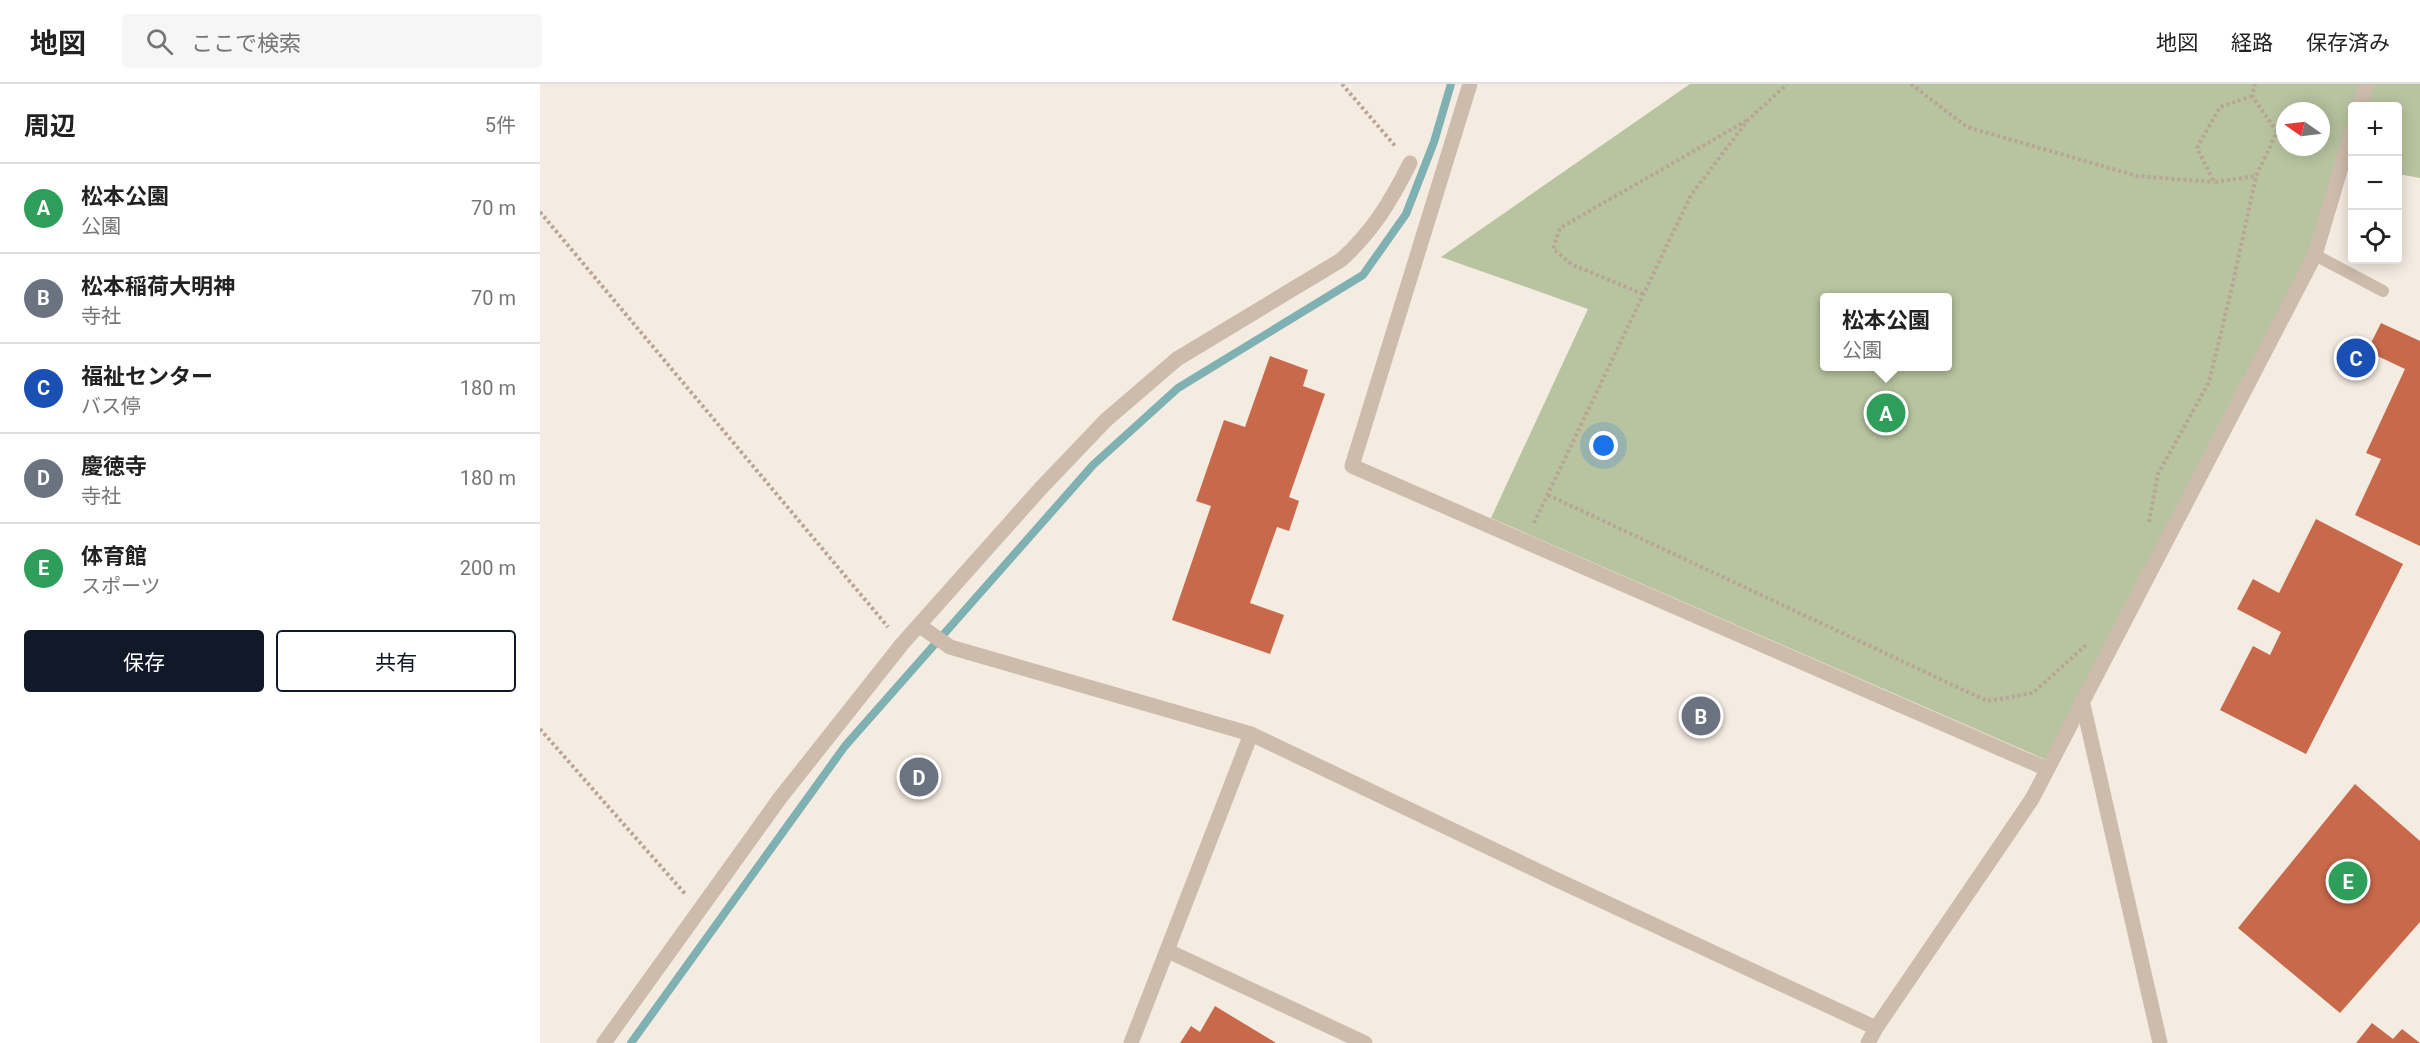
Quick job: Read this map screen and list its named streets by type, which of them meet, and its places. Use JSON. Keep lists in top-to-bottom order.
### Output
{
  "north": "left",
  "page": {
    "header": "地図",
    "search": "ここで検索",
    "nav": ["地図", "経路", "保存済み"],
    "heading": ["周辺", "5件"],
    "map_buttons": ["+", "−"],
    "list": [
      {
        "mark": "A",
        "name": "松本公園",
        "note": "公園",
        "value": "70 m"
      },
      {
        "mark": "B",
        "name": "松本稲荷大明神",
        "note": "寺社",
        "value": "70 m"
      },
      {
        "mark": "C",
        "name": "福祉センター",
        "note": "バス停",
        "value": "180 m"
      },
      {
        "mark": "D",
        "name": "慶徳寺",
        "note": "寺社",
        "value": "180 m"
      },
      {
        "mark": "E",
        "name": "体育館",
        "note": "スポーツ",
        "value": "200 m"
      }
    ],
    "popup": ["松本公園", "公園"],
    "pins": [
      "C",
      "A",
      "B",
      "D",
      "E"
    ],
    "buttons": ["保存", "共有"]
  }
}
